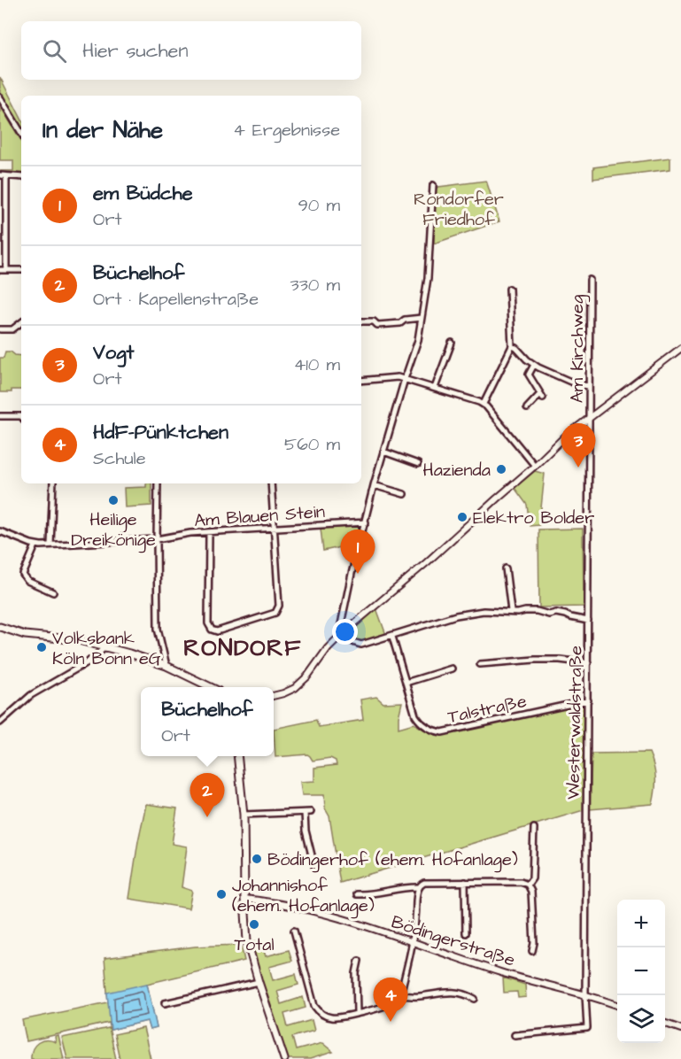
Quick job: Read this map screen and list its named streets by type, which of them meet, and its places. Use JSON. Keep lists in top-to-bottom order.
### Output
{
  "streets": {
    "street": [
      "Am Kirchweg",
      "Am Blauen Stein",
      "Talstraße",
      "Westerwaldstraße",
      "Bödingerstraße"
    ]
  },
  "crossings": [
    ["Am Kirchweg", "Westerwaldstraße"],
    ["Talstraße", "Westerwaldstraße"],
    ["Westerwaldstraße", "Bödingerstraße"]
  ],
  "districts": ["RONDORF"],
  "parks": ["Rondorfer Friedhof"],
  "places": [
    "Hazienda",
    "Heilige Dreikönige",
    "Elektro Bolder",
    "Volksbank Köln Bonn eG",
    "Bödingerhof (ehem. Hofanlage)",
    "Johannishof (ehem. Hofanlage)",
    "Total"
  ],
  "page": {
    "search": "Hier suchen",
    "heading": ["In der Nähe", "4 Ergebnisse"],
    "list": [
      {
        "mark": "1",
        "name": "em Büdche",
        "note": "Ort",
        "value": "90 m"
      },
      {
        "mark": "2",
        "name": "Büchelhof",
        "note": "Ort · Kapellenstraße",
        "value": "330 m"
      },
      {
        "mark": "3",
        "name": "Vogt",
        "note": "Ort",
        "value": "410 m"
      },
      {
        "mark": "4",
        "name": "HdF-Pünktchen",
        "note": "Schule",
        "value": "560 m"
      }
    ],
    "pins": [
      "3",
      "1",
      "2",
      "4"
    ],
    "popup": ["Büchelhof", "Ort"],
    "map_buttons": ["+", "−"]
  }
}
